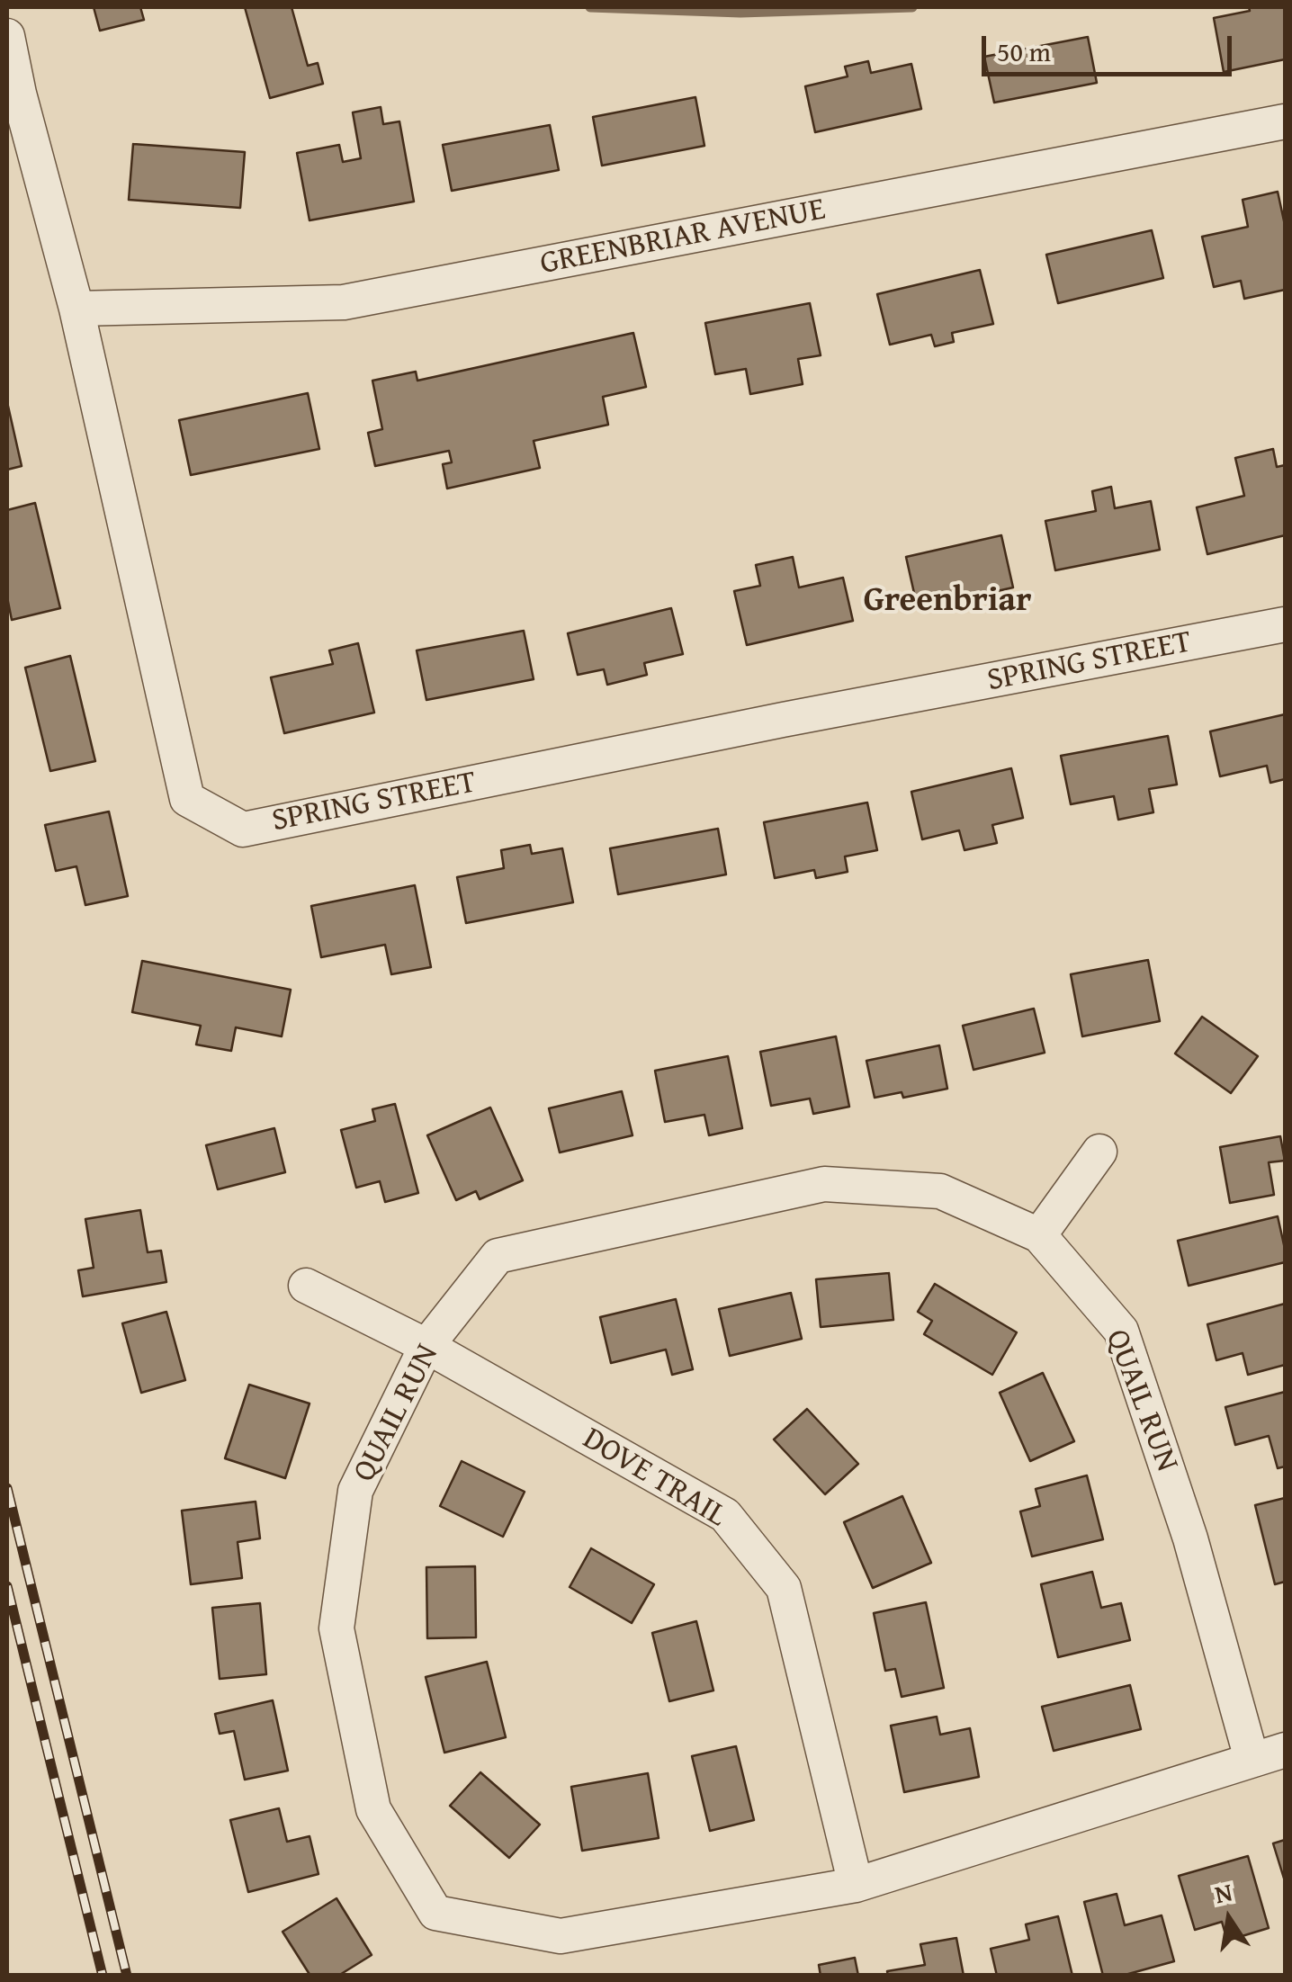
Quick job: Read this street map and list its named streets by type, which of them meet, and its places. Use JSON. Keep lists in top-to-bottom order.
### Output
{
  "streets": {
    "street": [
      "GREENBRIAR AVENUE",
      "SPRING STREET",
      "QUAIL RUN",
      "DOVE TRAIL"
    ]
  },
  "crossings": [
    ["GREENBRIAR AVENUE", "SPRING STREET"],
    ["QUAIL RUN", "DOVE TRAIL"]
  ],
  "districts": ["Greenbriar"],
  "scale_bar": "50 m",
  "north": "top"
}
